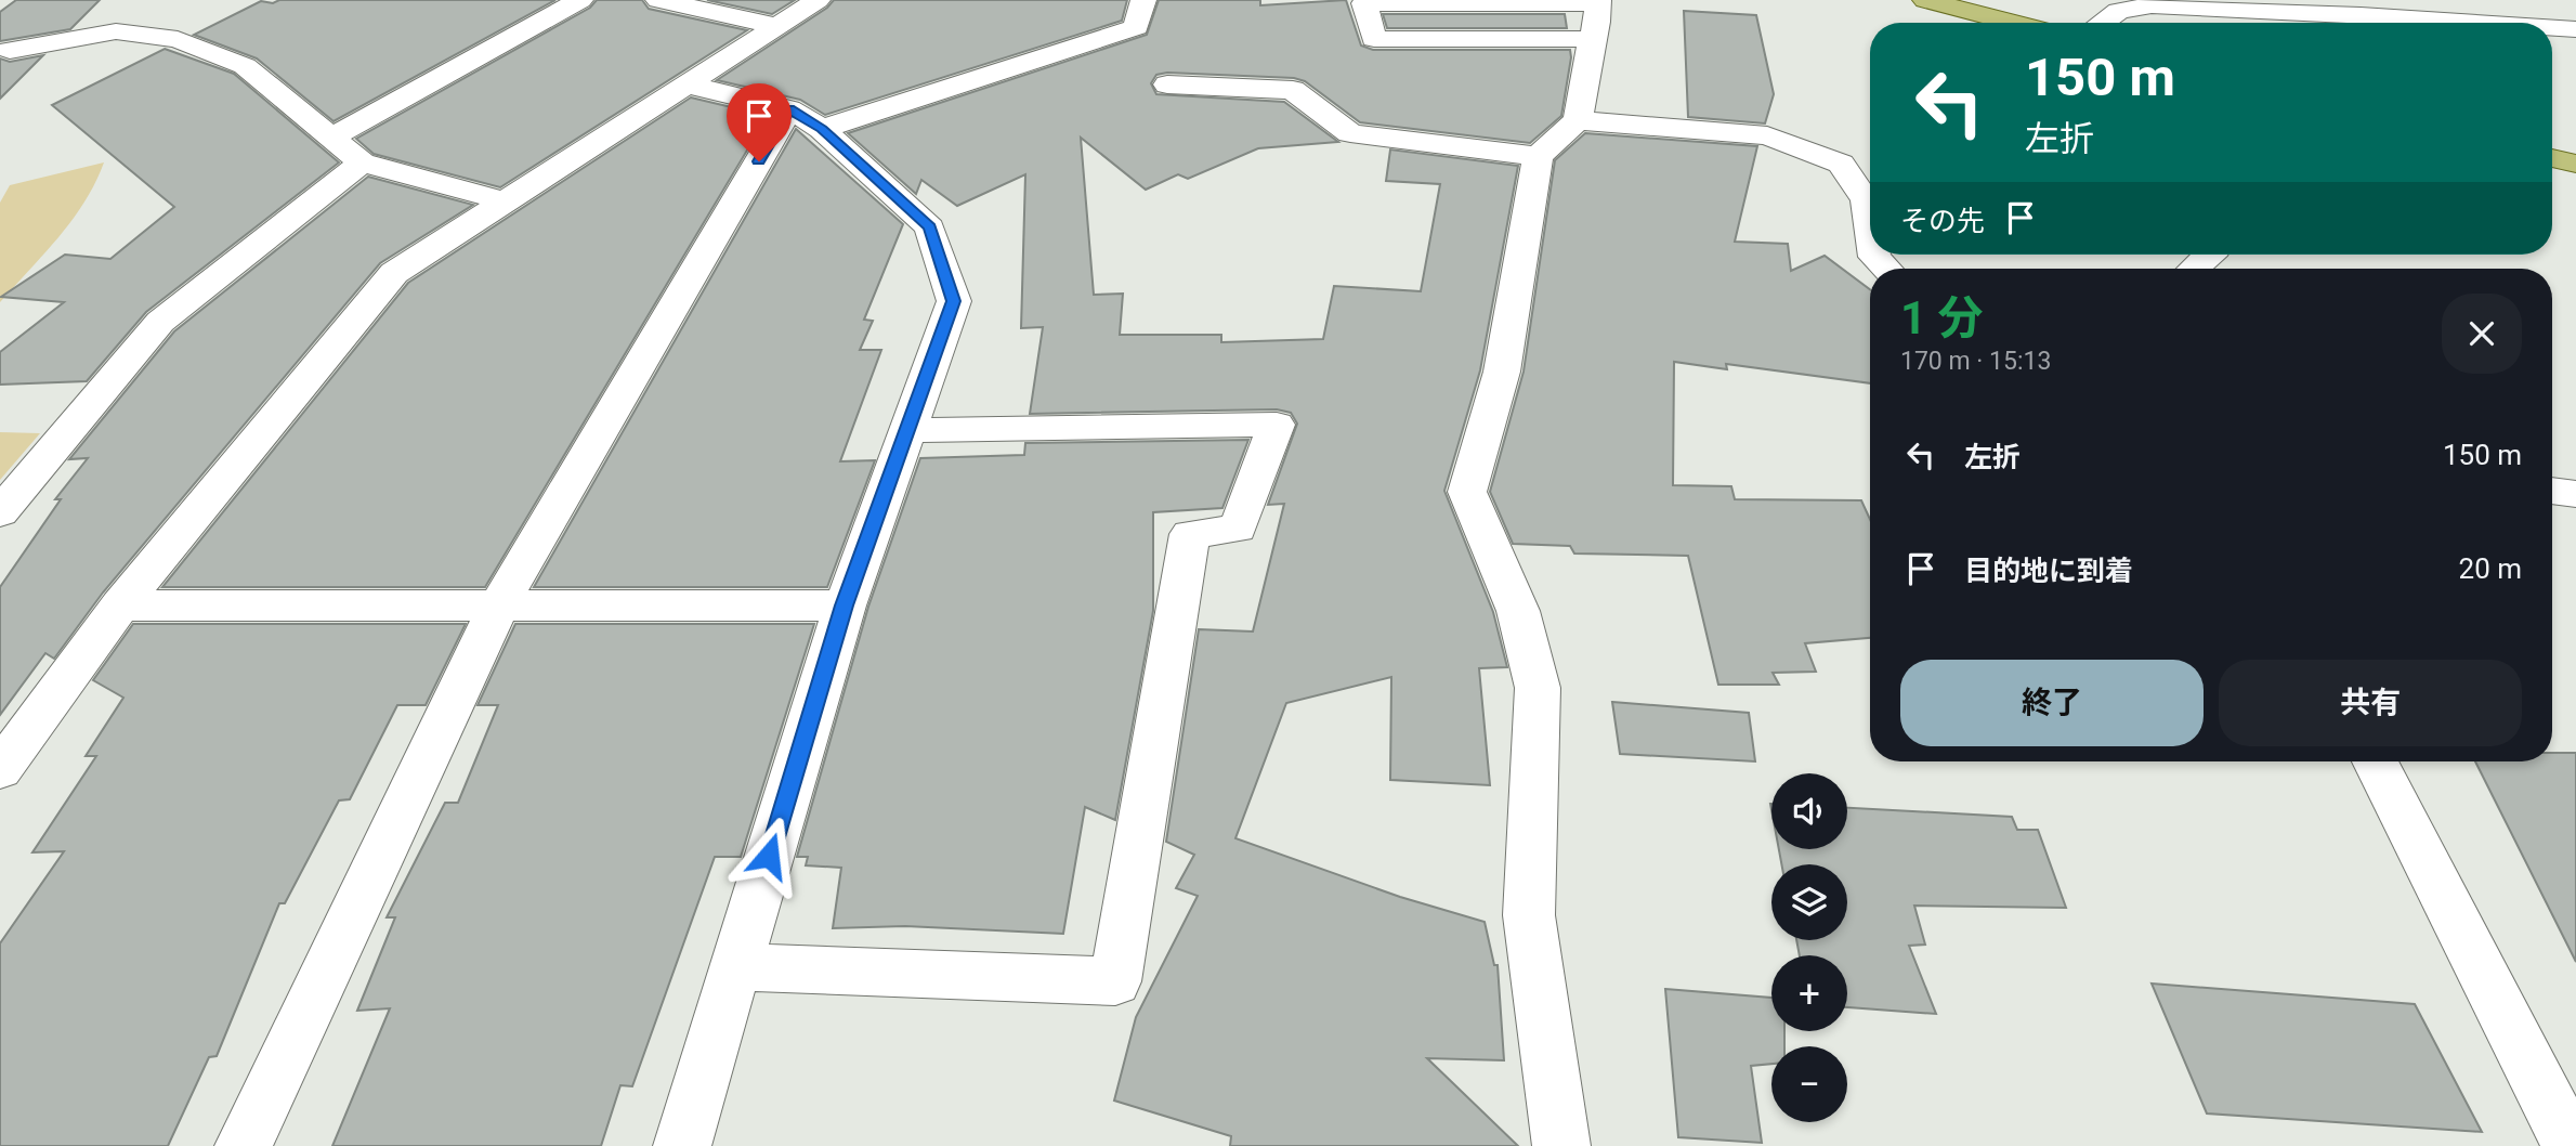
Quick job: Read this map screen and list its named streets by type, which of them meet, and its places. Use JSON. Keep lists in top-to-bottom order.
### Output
{
  "page": {
    "turn": ["150 m", "左折"],
    "then": "その先",
    "heading": ["1 分", "170 m · 15:13"],
    "list": [
      {
        "name": "左折",
        "value": "150 m"
      },
      {
        "name": "目的地に到着",
        "value": "20 m"
      }
    ],
    "buttons": ["終了", "共有"],
    "map_buttons": ["+", "−"]
  }
}
